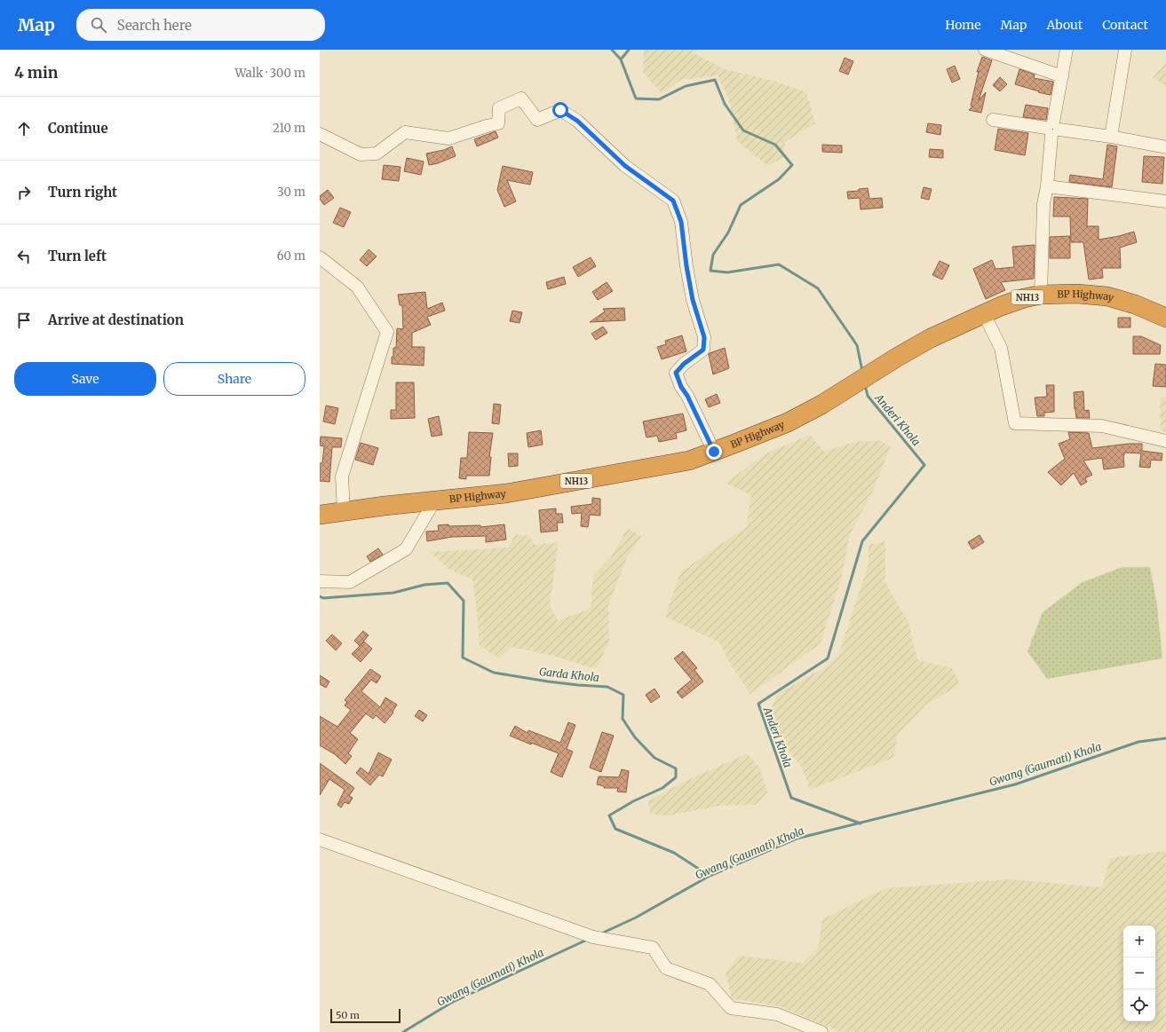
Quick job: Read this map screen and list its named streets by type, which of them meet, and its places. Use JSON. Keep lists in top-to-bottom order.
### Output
{
  "streets": {
    "highway": ["NH13", "BP Highway"]
  },
  "water": ["Anderi Khola", "Garda Khola", "Gwang (Gaumati) Khola"],
  "scale_bar": "50 m",
  "page": {
    "header": "Map",
    "search": "Search here",
    "nav": [
      "Home",
      "Map",
      "About",
      "Contact"
    ],
    "heading": ["4 min", "Walk · 300 m"],
    "list": [
      ["Continue", "210 m"],
      ["Turn right", "30 m"],
      ["Turn left", "60 m"],
      "Arrive at destination"
    ],
    "buttons": ["Save", "Share"],
    "map_buttons": ["+", "−"],
    "scale": "50 m"
  }
}
